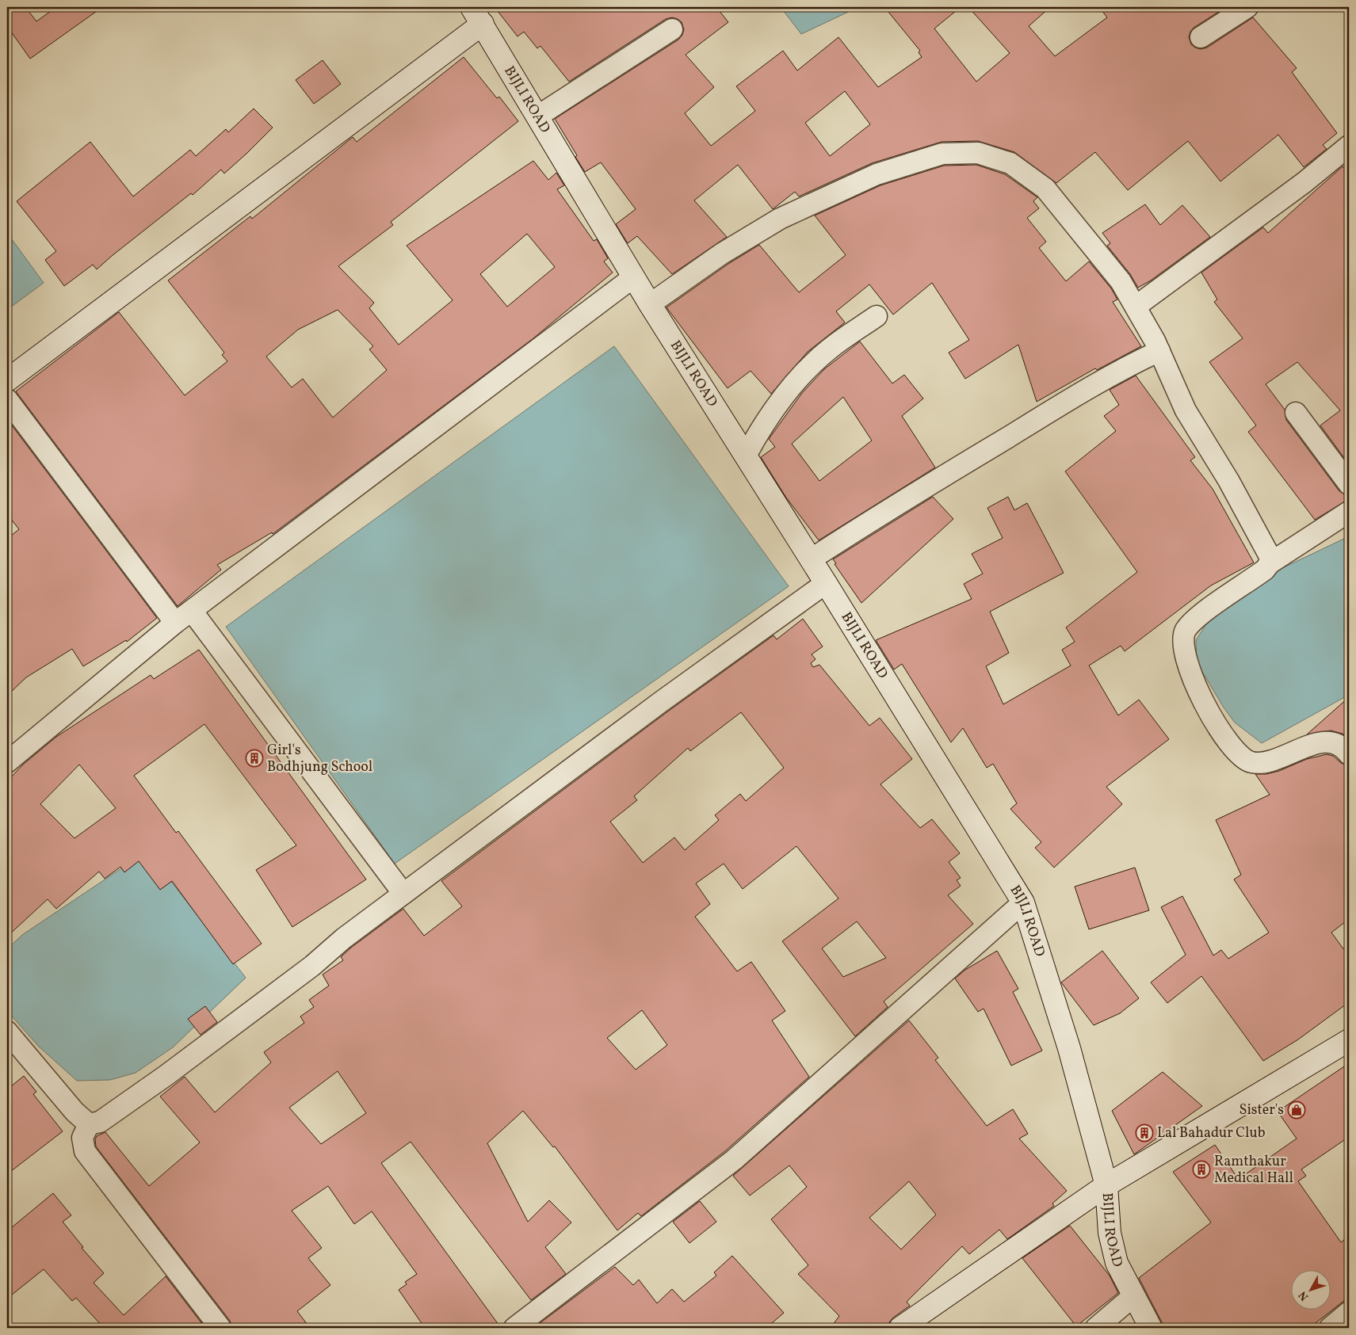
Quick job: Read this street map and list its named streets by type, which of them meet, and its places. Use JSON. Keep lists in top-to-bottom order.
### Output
{
  "streets": {
    "street": ["BIJLI ROAD"]
  },
  "places": {
    "building": ["Girl's Bodhjung School", "Lal Bahadur Club", "Ramthakur Medical Hall"],
    "shop": ["Sister's"]
  },
  "north": "bottom left"
}
